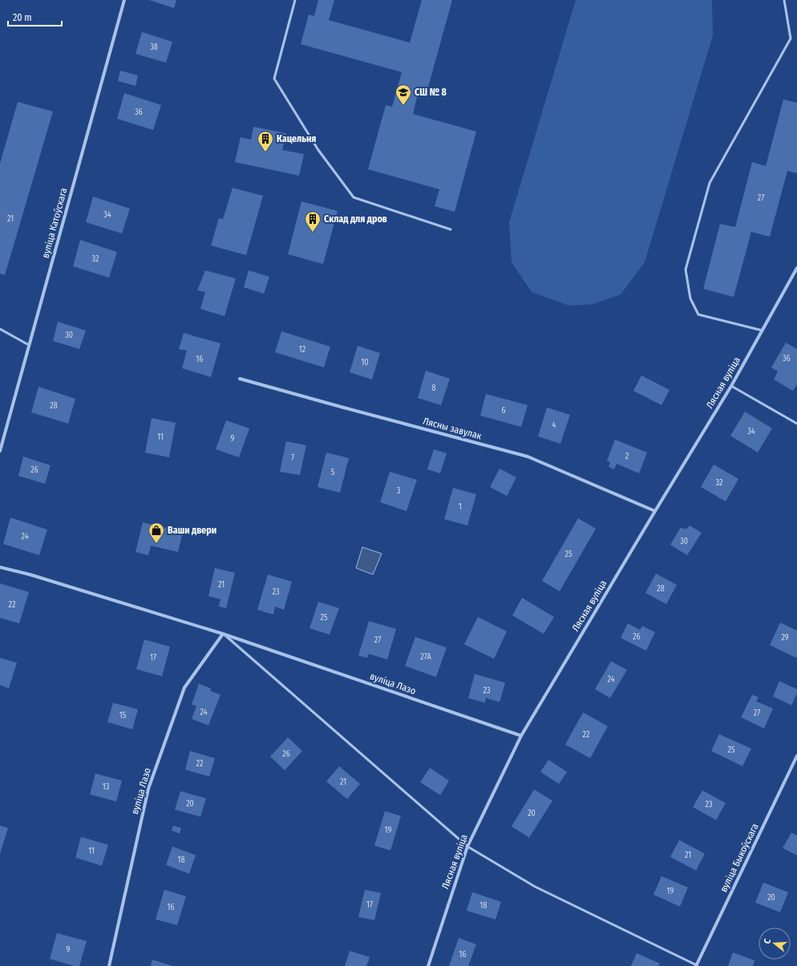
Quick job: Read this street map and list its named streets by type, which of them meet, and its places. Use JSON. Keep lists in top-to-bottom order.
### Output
{
  "streets": {
    "street": [
      "вуліца Катоўскага",
      "Лясная вуліца",
      "Лясны завулак",
      "вуліца Лазо",
      "вуліца Быкоўскага"
    ]
  },
  "crossings": [
    ["Лясная вуліца", "Лясны завулак"],
    ["Лясная вуліца", "вуліца Лазо"]
  ],
  "places": {
    "school or university": ["СШ № 8"],
    "building": ["Кацельня", "Склад для дров"],
    "shop": ["Ваши двери"]
  },
  "house_numbers": [
    "38",
    "36",
    "27",
    "34",
    "21",
    "32",
    "30",
    "12",
    "36",
    "16",
    "10",
    "8",
    "28",
    "6",
    "4",
    "34",
    "11",
    "9",
    "2",
    "7",
    "26",
    "5",
    "32",
    "3",
    "1",
    "24",
    "30",
    "25",
    "21",
    "28",
    "23",
    "22",
    "25",
    "26",
    "29",
    "27",
    "27А",
    "17",
    "24",
    "23",
    "24",
    "27",
    "15",
    "22",
    "25",
    "26",
    "22",
    "21",
    "13",
    "20",
    "23",
    "20",
    "19",
    "11",
    "21",
    "18",
    "19",
    "20",
    "17",
    "18",
    "16",
    "9",
    "16"
  ],
  "scale_bar": "20 m",
  "north": "left"
}
